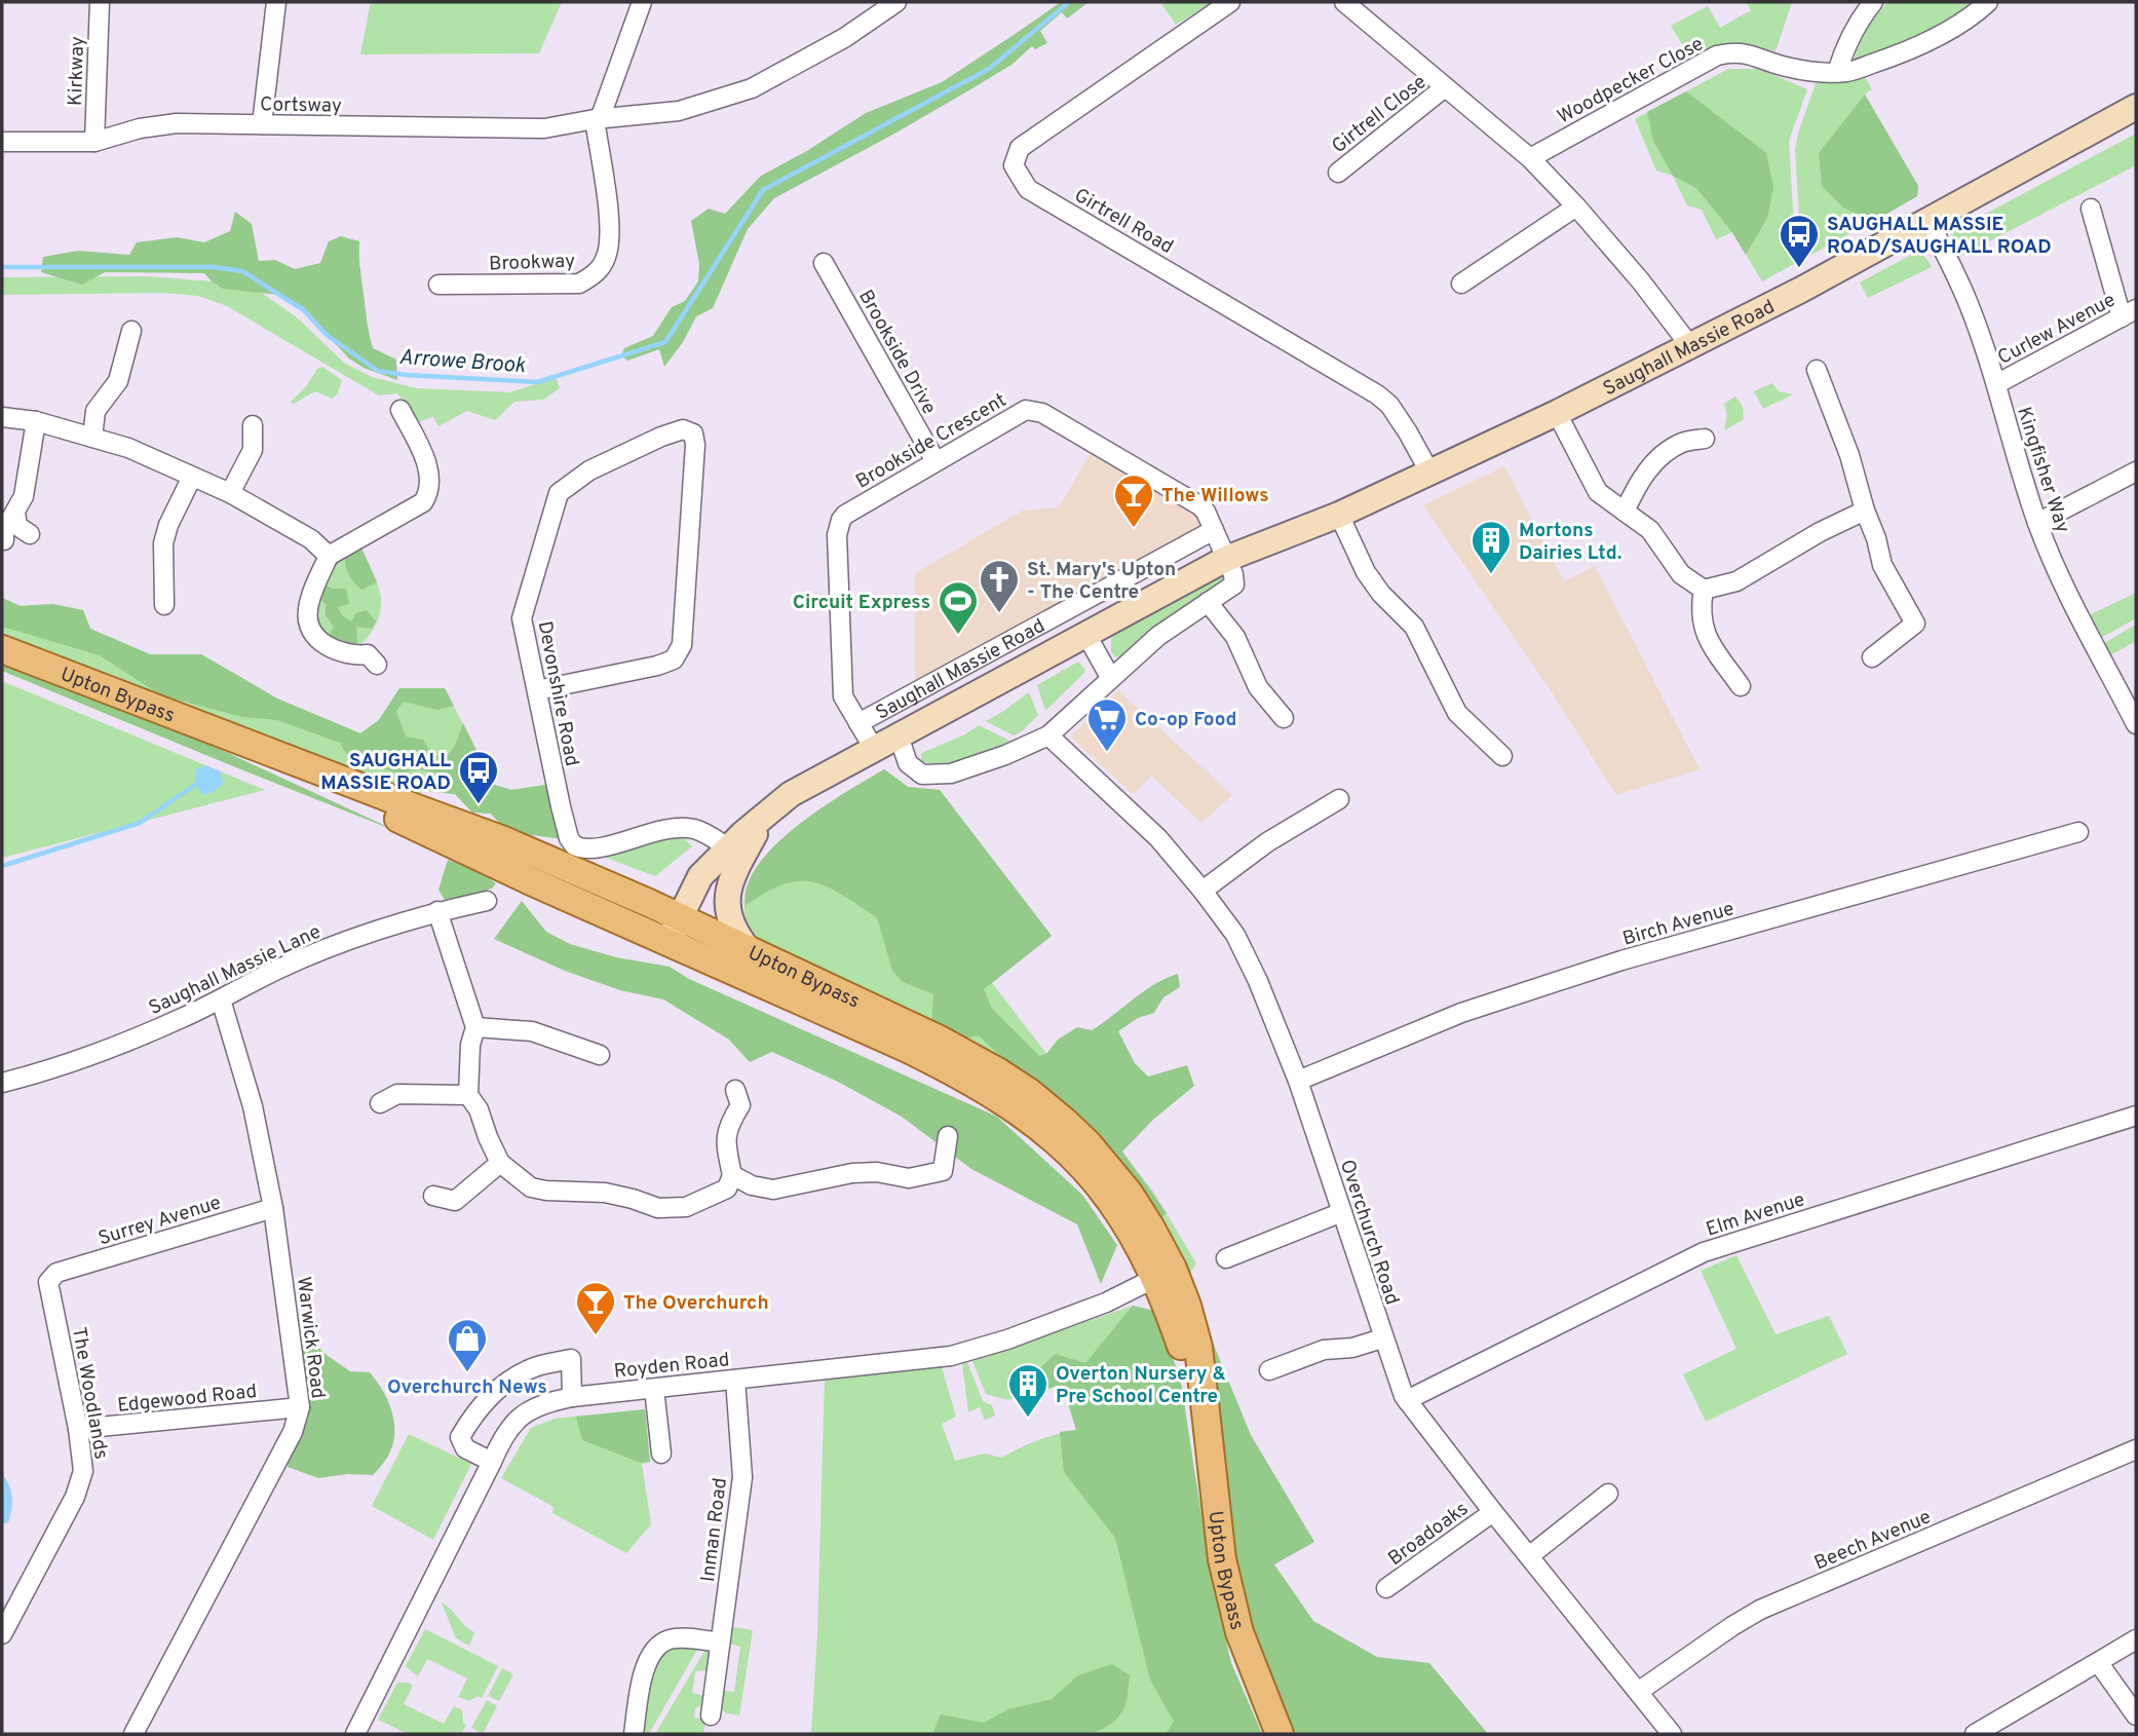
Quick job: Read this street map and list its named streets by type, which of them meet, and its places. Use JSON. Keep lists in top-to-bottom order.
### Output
{
  "streets": {
    "main road": ["Saughall Massie Road", "Upton Bypass"],
    "street": [
      "Kirkway",
      "Woodpecker Close",
      "Cortsway",
      "Girtrell Close",
      "Girtrell Road",
      "Brookway",
      "Curlew Avenue",
      "Brookside Drive",
      "Brookside Crescent",
      "Kingfisher Way",
      "Devonshire Road",
      "Birch Avenue",
      "Saughall Massie Lane",
      "Elm Avenue",
      "Surrey Avenue",
      "Overchurch Road",
      "Warwick Road",
      "Royden Road",
      "The Woodlands",
      "Edgewood Road",
      "Inman Road",
      "Broadoaks",
      "Beech Avenue"
    ]
  },
  "crossings": [
    ["Kirkway", "Cortsway"],
    ["Cortsway", "Brookway"],
    ["Girtrell Road", "Saughall Massie Road"],
    ["Curlew Avenue", "Kingfisher Way"],
    ["Saughall Massie Road", "Brookside Crescent"],
    ["Saughall Massie Road", "Kingfisher Way"],
    ["Saughall Massie Road", "Upton Bypass"],
    ["Saughall Massie Road", "Devonshire Road"],
    ["Saughall Massie Road", "Overchurch Road"],
    ["Brookside Drive", "Brookside Crescent"],
    ["Upton Bypass", "Royden Road"],
    ["Birch Avenue", "Overchurch Road"],
    ["Saughall Massie Lane", "Warwick Road"],
    ["Elm Avenue", "Overchurch Road"],
    ["Surrey Avenue", "Warwick Road"],
    ["Surrey Avenue", "The Woodlands"],
    ["Overchurch Road", "Broadoaks"],
    ["Overchurch Road", "Beech Avenue"],
    ["Warwick Road", "Edgewood Road"],
    ["Royden Road", "Inman Road"],
    ["The Woodlands", "Edgewood Road"]
  ],
  "water": ["Arrowe Brook"],
  "places": {
    "bus stop": ["SAUGHALL MASSIE ROAD/SAUGHALL ROAD", "SAUGHALL MASSIE ROAD"],
    "bar": ["The Willows", "The Overchurch"],
    "building": ["Mortons Dairies Ltd.", "Overton Nursery & Pre School Centre"],
    "church": ["St. Mary's Upton - The Centre"],
    "sports": ["Circuit Express"],
    "supermarket": ["Co-op Food"],
    "shop": ["Overchurch News"]
  }
}
